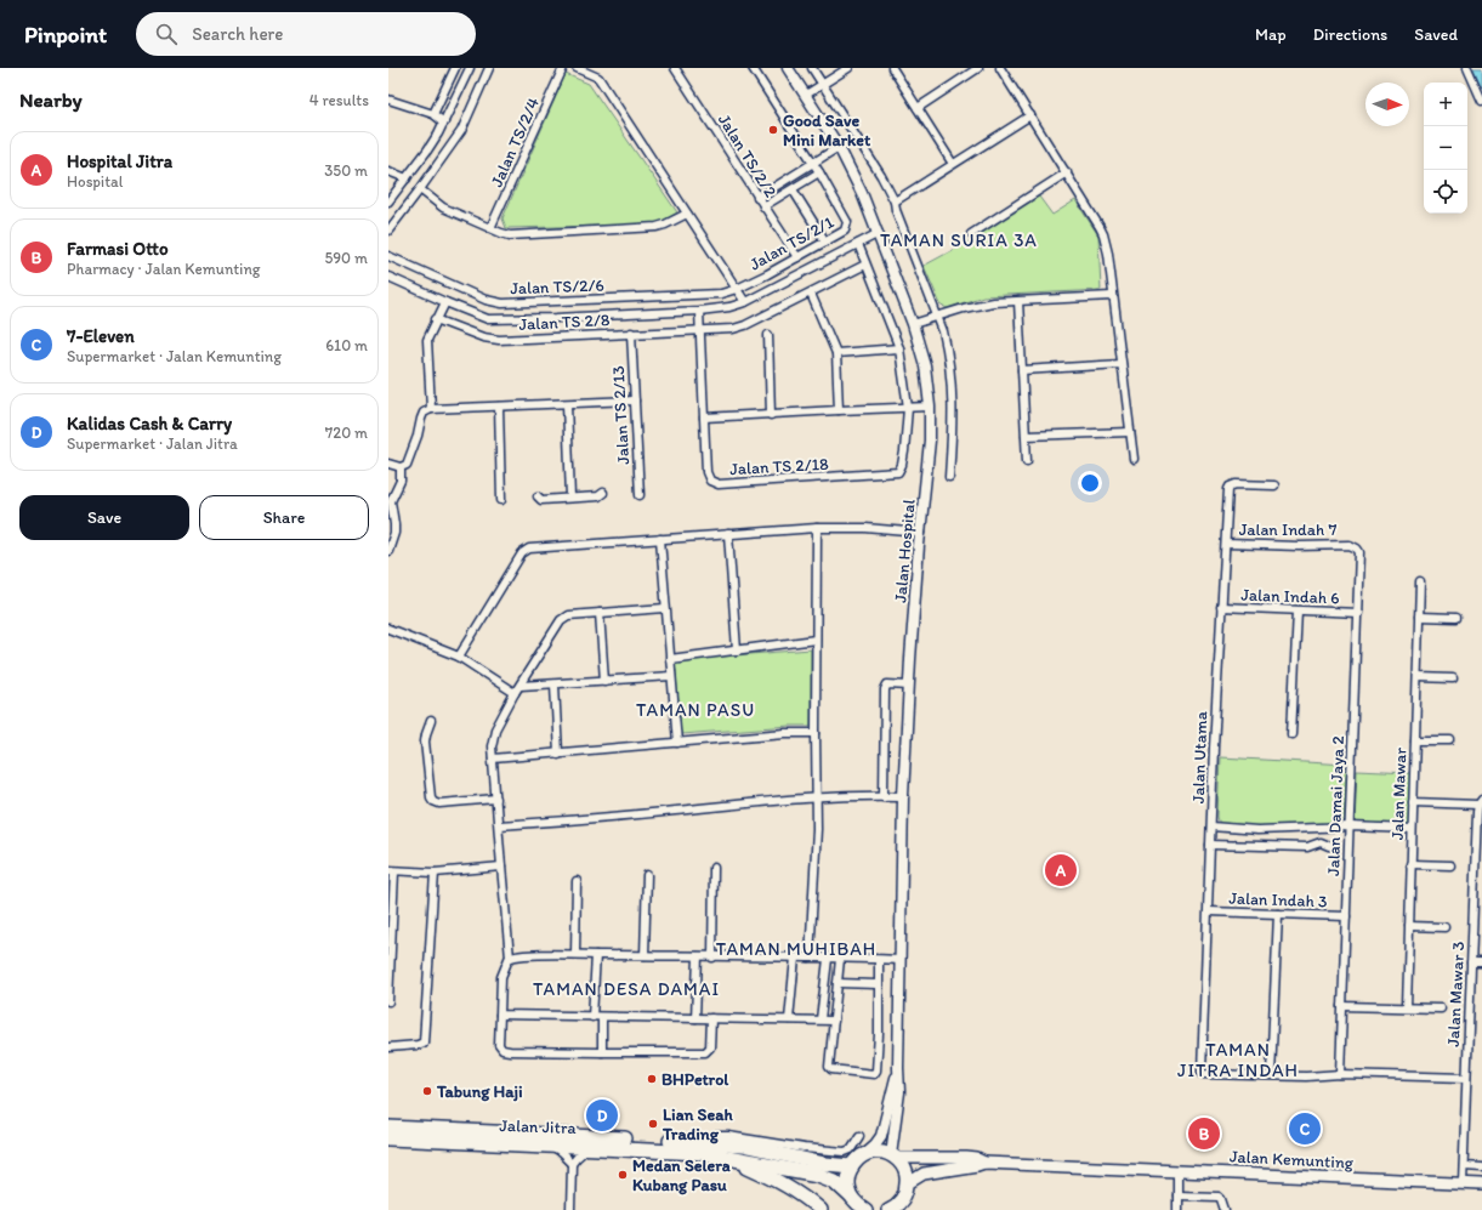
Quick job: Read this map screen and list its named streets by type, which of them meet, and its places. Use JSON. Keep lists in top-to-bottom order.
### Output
{
  "streets": {
    "highway": ["Jalan Jitra"],
    "main road": ["Jalan Kemunting"],
    "street": [
      "Jalan TS/2/4",
      "Jalan TS/2/2",
      "Jalan TS/2/1",
      "Jalan TS/2/6",
      "Jalan TS 2/8",
      "Jalan TS 2/13",
      "Jalan TS 2/18",
      "Jalan Indah 7",
      "Jalan Hospital",
      "Jalan Indah 6",
      "Jalan Utama",
      "Jalan Mawar",
      "Jalan Damai Jaya 2",
      "Jalan Indah 3",
      "Jalan Mawar 3"
    ]
  },
  "crossings": [
    ["Jalan TS/2/2", "Jalan TS/2/1"],
    ["Jalan TS/2/1", "Jalan TS/2/6"],
    ["Jalan TS 2/8", "Jalan TS 2/13"],
    ["Jalan TS 2/8", "Jalan TS 2/18"],
    ["Jalan Indah 7", "Jalan Utama"],
    ["Jalan Indah 7", "Jalan Damai Jaya 2"],
    ["Jalan Hospital", "Jalan Jitra"],
    ["Jalan Hospital", "Jalan Kemunting"],
    ["Jalan Indah 6", "Jalan Utama"],
    ["Jalan Indah 6", "Jalan Damai Jaya 2"],
    ["Jalan Utama", "Jalan Indah 3"],
    ["Jalan Mawar", "Jalan Mawar 3"],
    ["Jalan Damai Jaya 2", "Jalan Indah 3"],
    ["Jalan Mawar 3", "Jalan Kemunting"],
    ["Jalan Jitra", "Jalan Kemunting"]
  ],
  "districts": [
    "TAMAN SURIA 3A",
    "TAMAN PASU",
    "TAMAN MUHIBAH",
    "TAMAN DESA DAMAI",
    "TAMAN JITRA INDAH"
  ],
  "places": [
    "Good Save Mini Market",
    "BHPetrol",
    "Tabung Haji",
    "Lian Seah Trading",
    "Medan Selera Kubang Pasu"
  ],
  "north": "right",
  "page": {
    "header": "Pinpoint",
    "search": "Search here",
    "nav": ["Map", "Directions", "Saved"],
    "heading": ["Nearby", "4 results"],
    "map_buttons": ["+", "−"],
    "list": [
      {
        "mark": "A",
        "name": "Hospital Jitra",
        "note": "Hospital",
        "value": "350 m"
      },
      {
        "mark": "B",
        "name": "Farmasi Otto",
        "note": "Pharmacy · Jalan Kemunting",
        "value": "590 m"
      },
      {
        "mark": "C",
        "name": "7-Eleven",
        "note": "Supermarket · Jalan Kemunting",
        "value": "610 m"
      },
      {
        "mark": "D",
        "name": "Kalidas Cash & Carry",
        "note": "Supermarket · Jalan Jitra",
        "value": "720 m"
      }
    ],
    "buttons": ["Save", "Share"],
    "pins": [
      "A",
      "D",
      "C",
      "B"
    ]
  }
}
